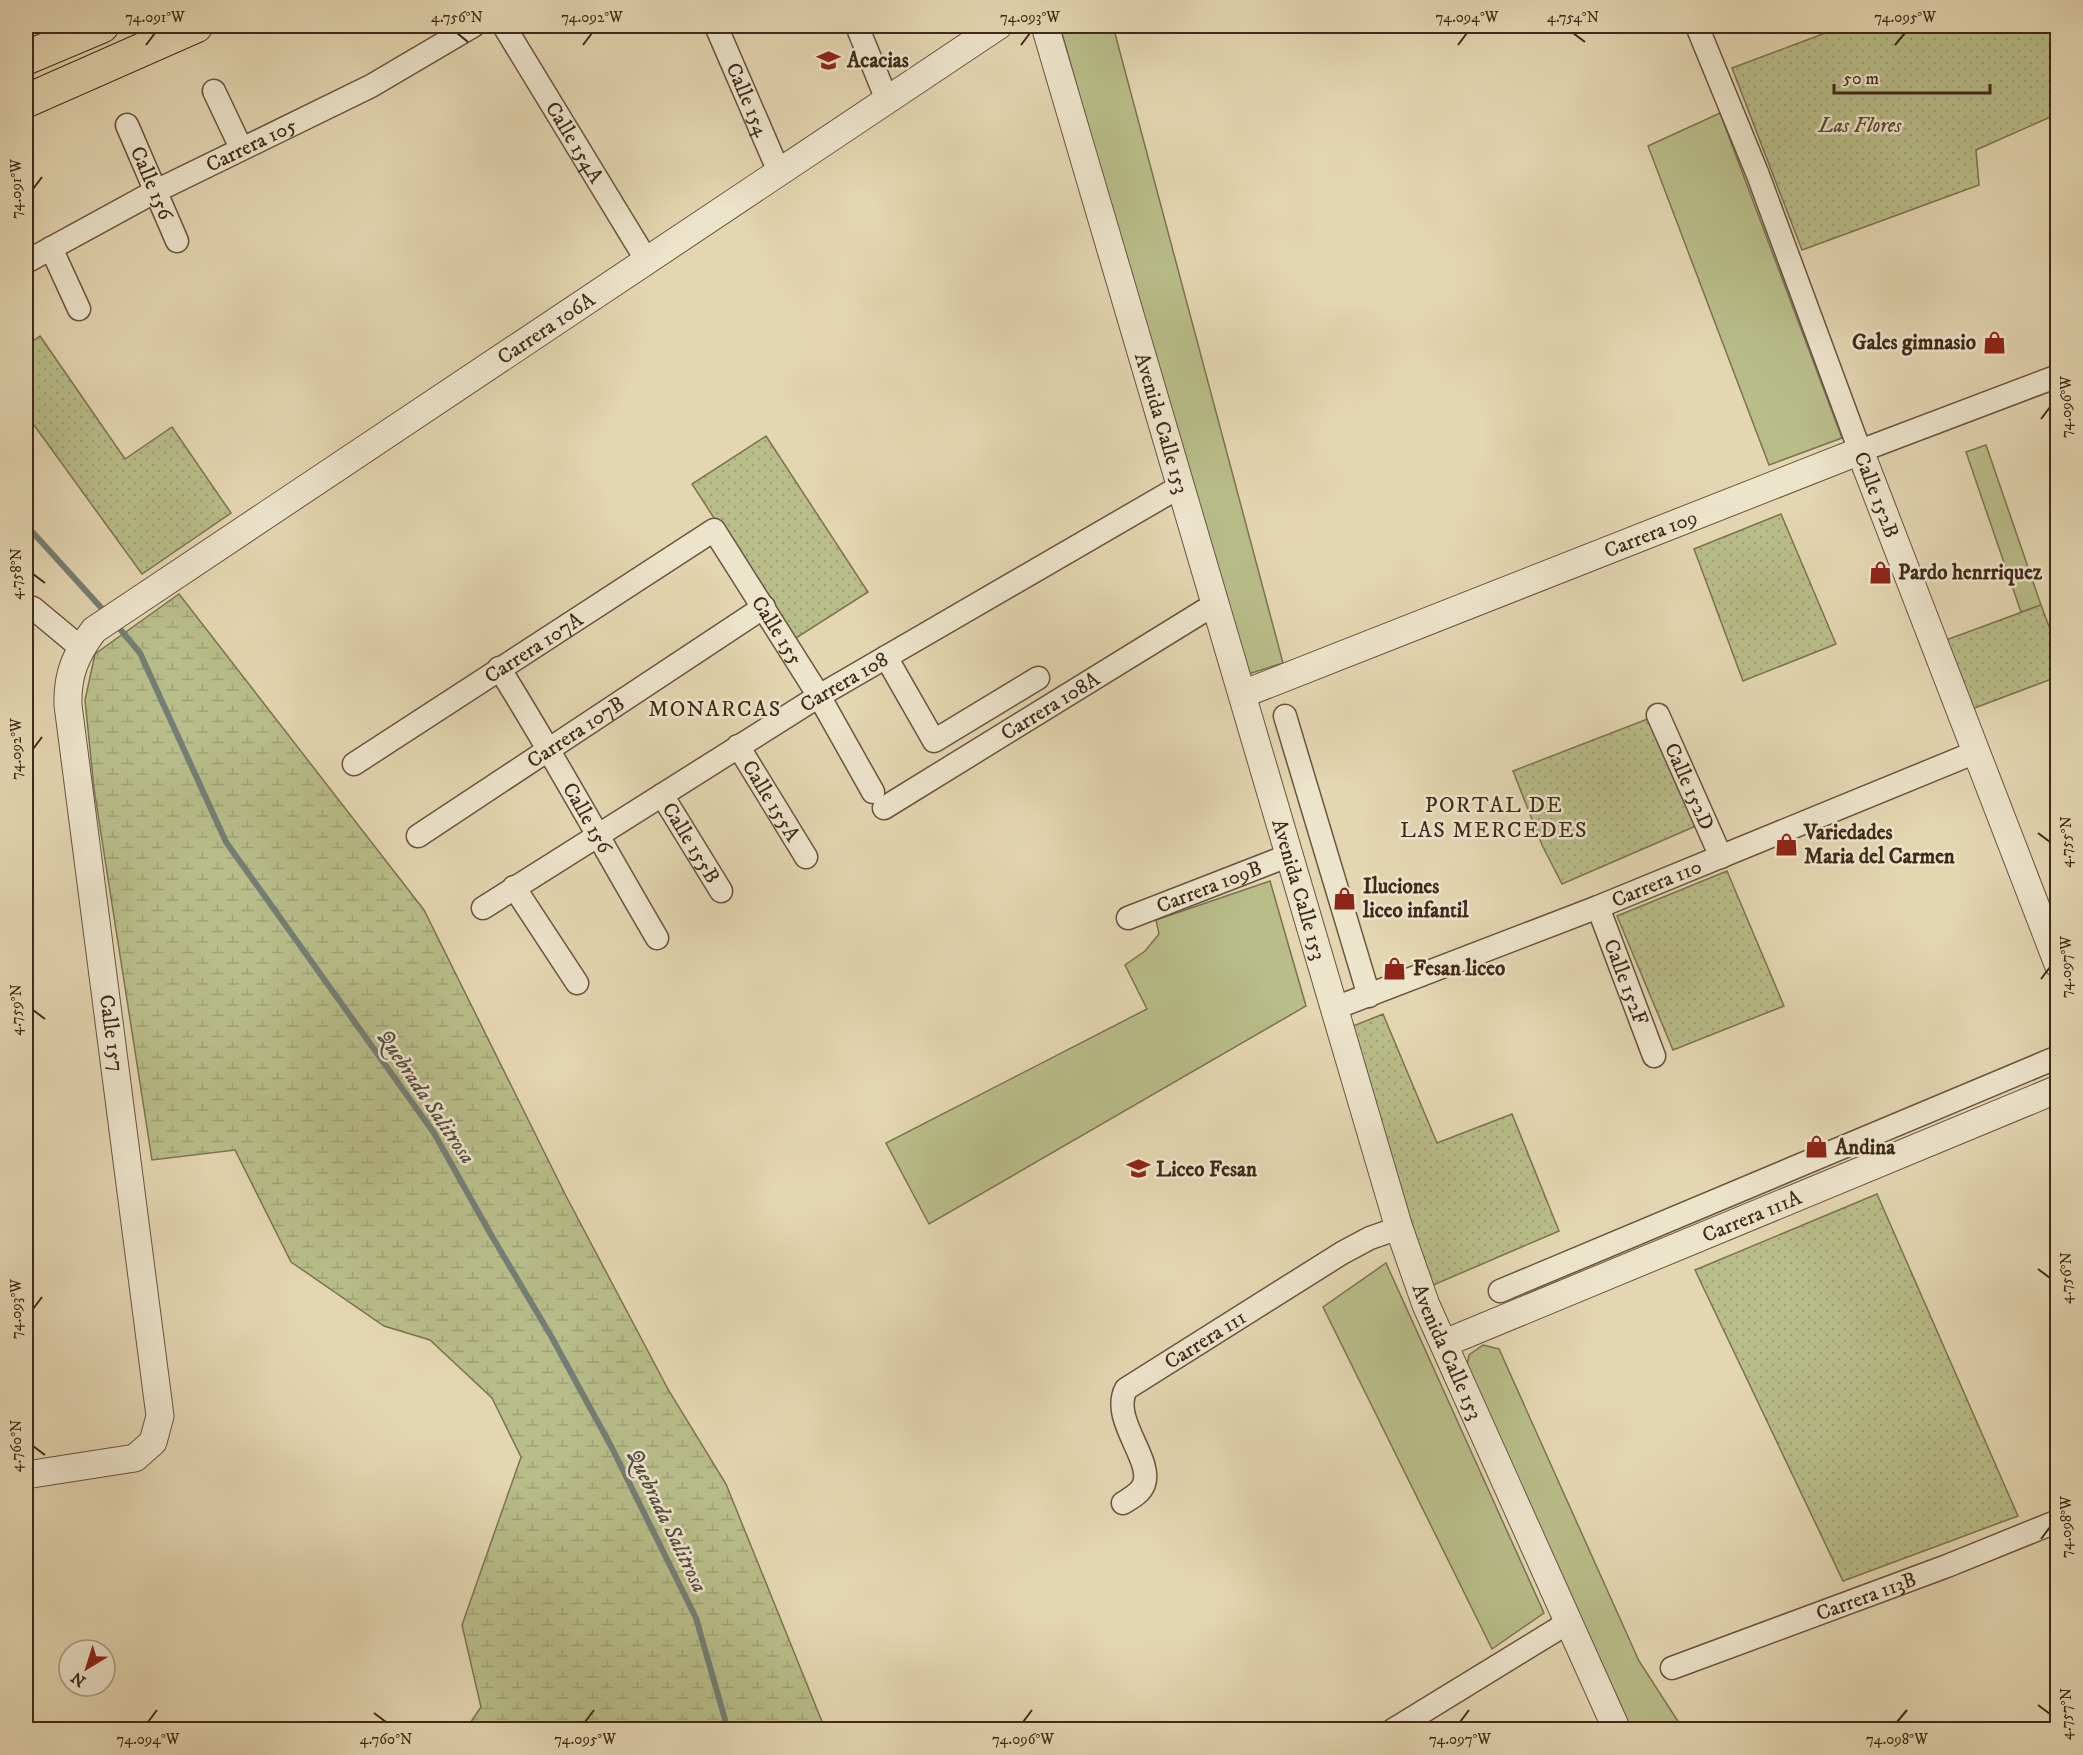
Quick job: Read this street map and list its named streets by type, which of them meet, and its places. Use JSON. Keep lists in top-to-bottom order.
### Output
{
  "streets": {
    "street": [
      "Calle 154",
      "Calle 154A",
      "Carrera 105",
      "Calle 156",
      "Carrera 106A",
      "Avenida Calle 153",
      "Calle 152B",
      "Carrera 109",
      "Calle 155",
      "Carrera 107A",
      "Carrera 108",
      "Carrera 108A",
      "Carrera 107B",
      "Calle 152D",
      "Calle 155A",
      "Calle 155B",
      "Carrera 110",
      "Carrera 109B",
      "Calle 152F",
      "Calle 157",
      "Carrera 111A",
      "Carrera 111",
      "Carrera 113B"
    ]
  },
  "crossings": [
    ["Calle 154", "Carrera 106A"],
    ["Calle 154A", "Carrera 106A"],
    ["Carrera 105", "Calle 156"],
    ["Calle 156", "Carrera 107A"],
    ["Calle 156", "Carrera 108"],
    ["Calle 156", "Carrera 107B"],
    ["Carrera 106A", "Calle 157"],
    ["Avenida Calle 153", "Carrera 109"],
    ["Avenida Calle 153", "Carrera 108"],
    ["Avenida Calle 153", "Carrera 108A"],
    ["Avenida Calle 153", "Carrera 110"],
    ["Avenida Calle 153", "Carrera 109B"],
    ["Avenida Calle 153", "Carrera 111A"],
    ["Avenida Calle 153", "Carrera 111"],
    ["Calle 152B", "Carrera 109"],
    ["Calle 152B", "Carrera 110"],
    ["Calle 155", "Carrera 107A"],
    ["Calle 155", "Carrera 108"],
    ["Calle 155", "Carrera 108A"],
    ["Calle 155", "Carrera 107B"],
    ["Carrera 108", "Calle 155A"],
    ["Carrera 108", "Calle 155B"],
    ["Calle 152D", "Carrera 110"],
    ["Carrera 110", "Calle 152F"]
  ],
  "districts": ["MONARCAS", "PORTAL DE LAS MERCEDES"],
  "water": ["Quebrada Salitrosa"],
  "parks": ["Las Flores"],
  "places": {
    "school or university": ["Acacias", "Liceo Fesan"],
    "shop": [
      "Gales gimnasio",
      "Pardo henrriquez",
      "Variedades Maria del Carmen",
      "Iluciones liceo infantil",
      "Fesan liceo",
      "Andina"
    ]
  },
  "scale_bar": "50 m",
  "north": "bottom left",
  "coordinates": [
    "74.091°W",
    "4.756°N",
    "74.092°W",
    "74.093°W",
    "74.094°W",
    "4.754°N",
    "74.095°W",
    "74.096°W",
    "4.758°N",
    "4.755°N",
    "74.097°W",
    "4.759°N",
    "4.760°N",
    "74.098°W",
    "4.757°N"
  ]
}
